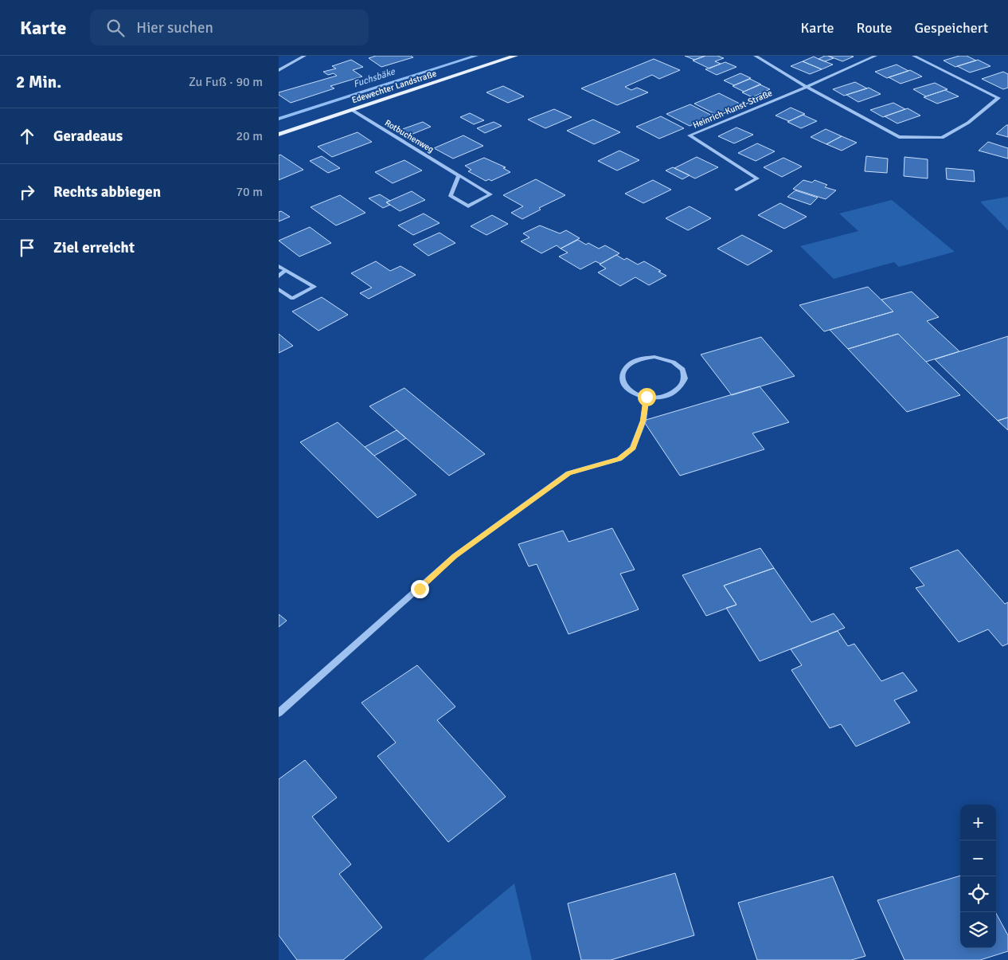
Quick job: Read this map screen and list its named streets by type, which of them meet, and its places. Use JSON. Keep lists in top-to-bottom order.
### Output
{
  "streets": {
    "main road": ["Edewechter Landstraße"],
    "street": ["Heinrich-Kunst-Straße", "Rotbuchenweg"]
  },
  "crossings": [
    ["Edewechter Landstraße", "Rotbuchenweg"]
  ],
  "water": ["Fuchsbäke"],
  "page": {
    "header": "Karte",
    "search": "Hier suchen",
    "nav": ["Karte", "Route", "Gespeichert"],
    "heading": ["2 Min.", "Zu Fuß · 90 m"],
    "list": [
      ["Geradeaus", "20 m"],
      ["Rechts abbiegen", "70 m"],
      "Ziel erreicht"
    ],
    "map_buttons": ["+", "−"]
  }
}
